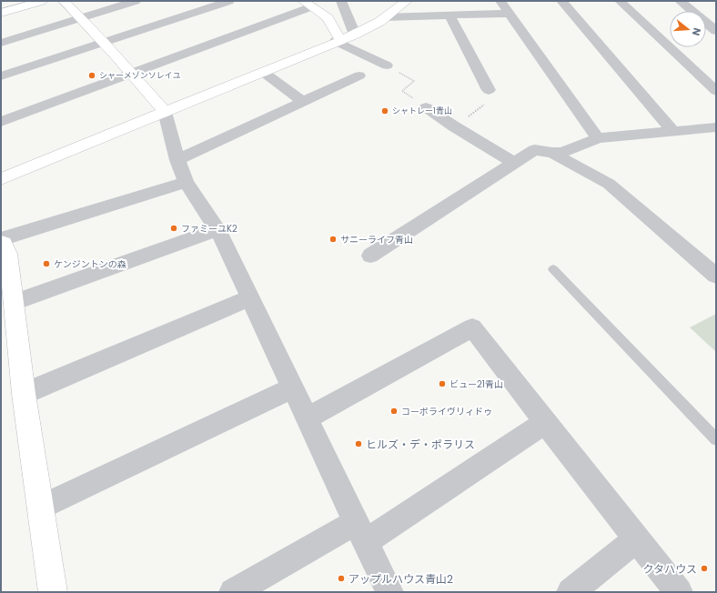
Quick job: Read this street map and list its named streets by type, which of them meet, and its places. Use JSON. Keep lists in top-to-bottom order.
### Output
{
  "places": [
    "シャーメゾンソレイユ",
    "シャトレー1青山",
    "ファミーユK2",
    "サニーライフ青山",
    "ケンジントンの森",
    "ビュー21青山",
    "コーポライヴリィドゥ",
    "ヒルズ・デ・ポラリス",
    "クタハウス",
    "アップルハウス青山2"
  ],
  "north": "right"
}
